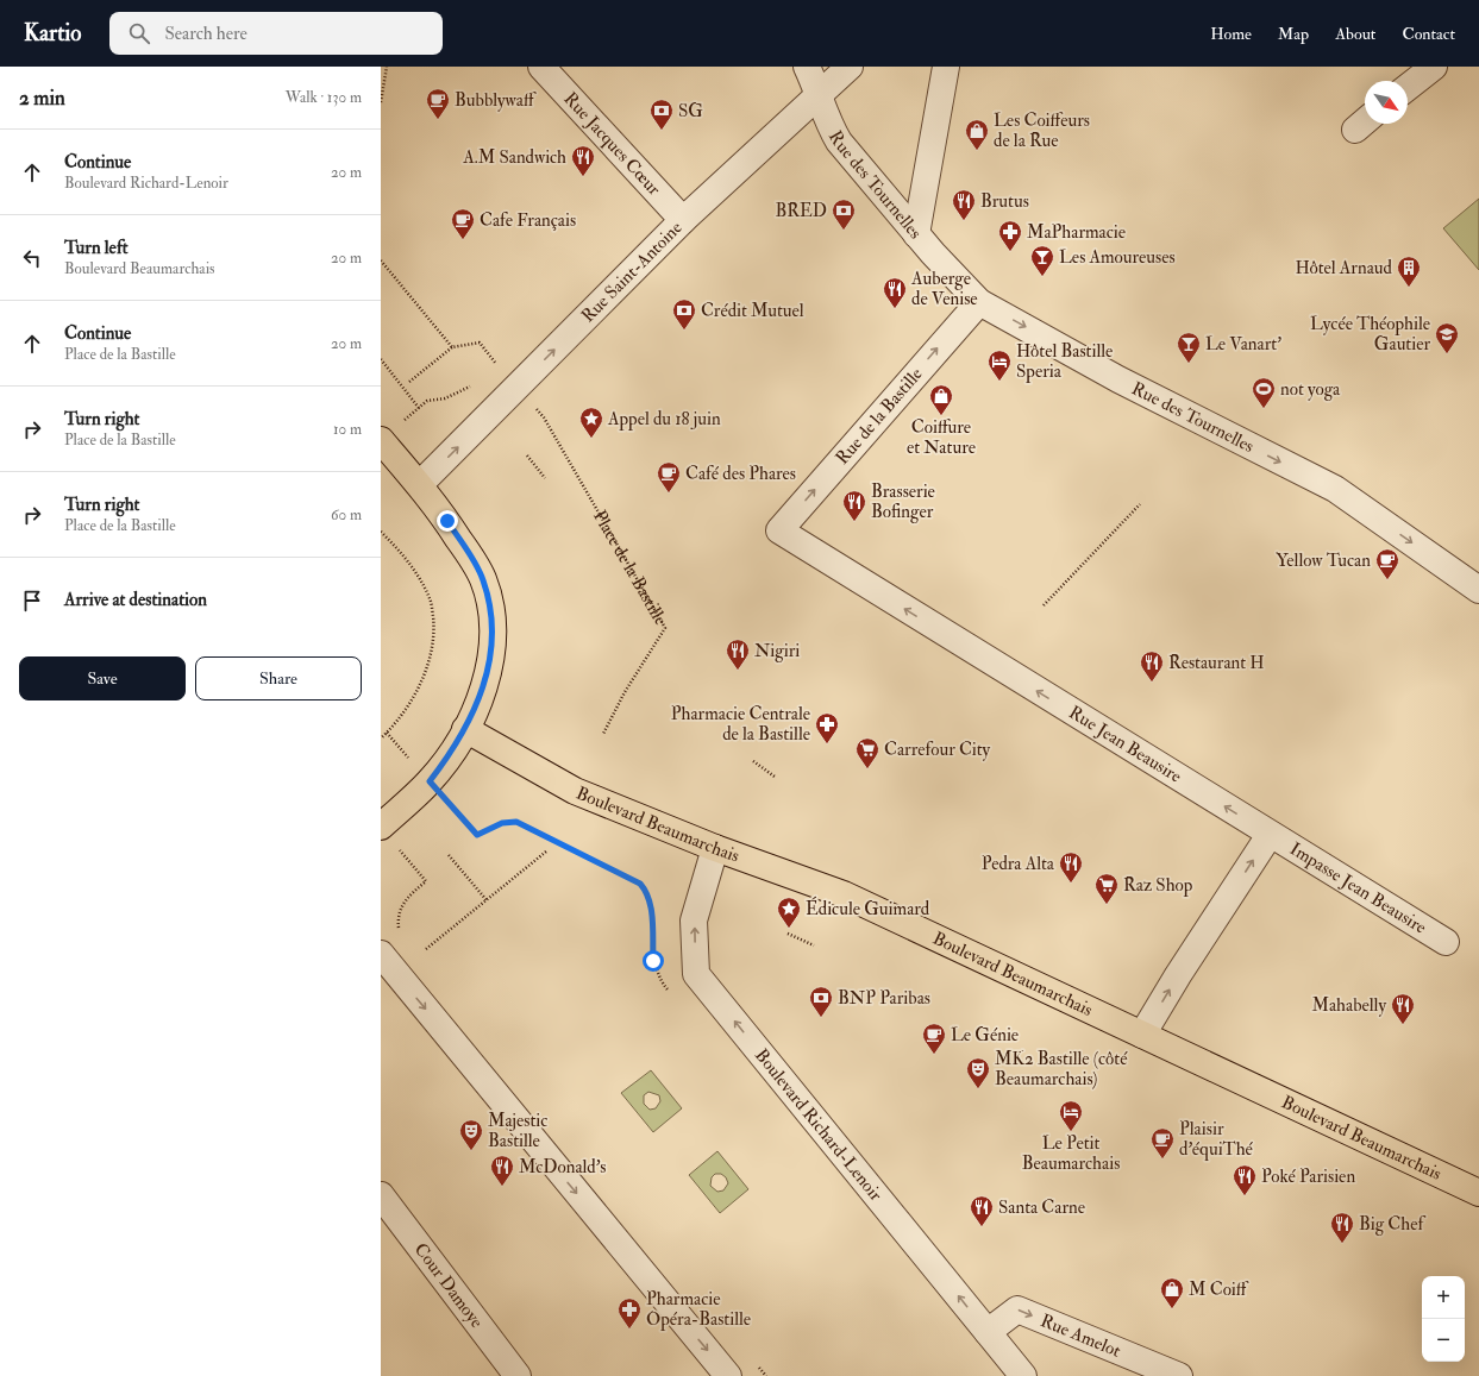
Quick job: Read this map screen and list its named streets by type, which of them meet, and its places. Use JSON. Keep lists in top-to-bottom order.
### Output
{
  "streets": {
    "main road": ["Boulevard Beaumarchais"],
    "street": [
      "Rue Jacques Cœur",
      "Rue des Tournelles",
      "Rue Saint-Antoine",
      "Rue de la Bastille",
      "Rue Jean Beausire",
      "Impasse Jean Beausire",
      "Boulevard Richard-Lenoir",
      "Cour Damoye",
      "Rue Amelot"
    ],
    "path": ["Place de la Bastille"]
  },
  "crossings": [
    ["Rue Jacques Cœur", "Rue Saint-Antoine"],
    ["Rue des Tournelles", "Rue Saint-Antoine"],
    ["Rue des Tournelles", "Rue de la Bastille"],
    ["Rue de la Bastille", "Rue Jean Beausire"],
    ["Rue Jean Beausire", "Impasse Jean Beausire"],
    ["Boulevard Beaumarchais", "Boulevard Richard-Lenoir"],
    ["Boulevard Richard-Lenoir", "Rue Amelot"]
  ],
  "one_way": [
    "Rue des Tournelles",
    "Rue Saint-Antoine",
    "Rue de la Bastille",
    "Rue Jean Beausire",
    "Rue Amelot"
  ],
  "places": {
    "cafe": [
      "Bubblywaff",
      "Cafe Français",
      "Café des Phares",
      "Yellow Tucan",
      "Le Génie",
      "Plaisir d'équiThé"
    ],
    "bank": [
      "SG",
      "BRED",
      "Crédit Mutuel",
      "BNP Paribas"
    ],
    "shop": ["Les Coiffeurs de la Rue", "Coiffure et Nature", "M Coiff"],
    "restaurant": [
      "A.M Sandwich",
      "Brutus",
      "Auberge de Venise",
      "Brasserie Bofinger",
      "Nigiri",
      "Restaurant H",
      "Pedra Alta",
      "Mahabelly",
      "McDonald's",
      "Poké Parisien",
      "Santa Carne",
      "Big Chef"
    ],
    "pharmacy": ["MaPharmacie", "Pharmacie Centrale de la Bastille", "Pharmacie Opéra-Bastille"],
    "bar": ["Les Amoureuses", "Le Vanart'"],
    "building": ["Hôtel Arnaud"],
    "school or university": ["Lycée Théophile Gautier"],
    "hotel": ["Hôtel Bastille Speria", "Le Petit Beaumarchais"],
    "sports": ["not yoga"],
    "place": ["Appel du 18 juin", "Édicule Guimard"],
    "supermarket": ["Carrefour City", "Raz Shop"],
    "theatre": ["MK2 Bastille (côté Beaumarchais)", "Majestic Bastille"]
  },
  "north": "bottom right",
  "page": {
    "header": "Kartio",
    "search": "Search here",
    "nav": [
      "Home",
      "Map",
      "About",
      "Contact"
    ],
    "heading": ["2 min", "Walk · 130 m"],
    "list": [
      ["Continue", "Boulevard Richard-Lenoir", "20 m"],
      ["Turn left", "Boulevard Beaumarchais", "20 m"],
      ["Continue", "Place de la Bastille", "20 m"],
      ["Turn right", "Place de la Bastille", "10 m"],
      ["Turn right", "Place de la Bastille", "60 m"],
      "Arrive at destination"
    ],
    "buttons": ["Save", "Share"],
    "map_buttons": ["+", "−"]
  }
}
